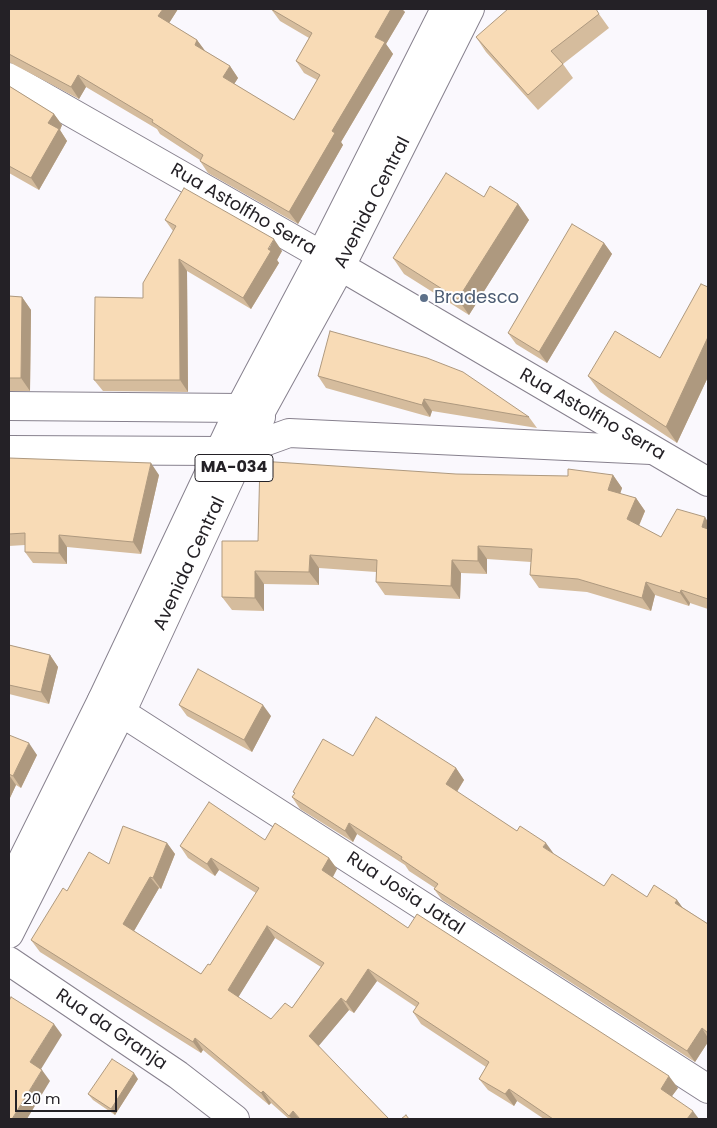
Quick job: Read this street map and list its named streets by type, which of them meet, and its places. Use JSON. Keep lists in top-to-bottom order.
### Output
{
  "streets": {
    "street": [
      "Avenida Central",
      "Rua Astolfho Serra",
      "MA-034",
      "Rua Josia Jatal",
      "Rua da Granja"
    ]
  },
  "crossings": [
    ["Avenida Central", "Rua Astolfho Serra"],
    ["Avenida Central", "Rua Josia Jatal"]
  ],
  "places": ["Bradesco"],
  "scale_bar": "20 m"
}
